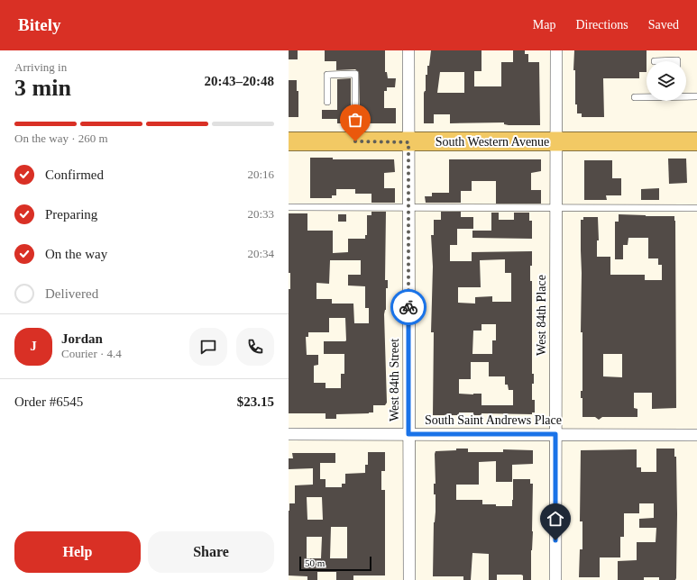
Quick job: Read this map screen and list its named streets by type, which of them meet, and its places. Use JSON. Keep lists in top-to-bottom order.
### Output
{
  "streets": {
    "main road": ["South Western Avenue"],
    "street": ["West 84th Place", "West 84th Street", "South Saint Andrews Place"]
  },
  "crossings": [
    ["South Western Avenue", "West 84th Place"],
    ["South Western Avenue", "West 84th Street"],
    ["West 84th Place", "South Saint Andrews Place"],
    ["West 84th Street", "South Saint Andrews Place"]
  ],
  "scale_bar": "50 m",
  "page": {
    "header": "Bitely",
    "nav": ["Map", "Directions", "Saved"],
    "heading": ["3 min", "Arriving in", "20:43–20:48"],
    "panel": [
      "Jordan",
      "Courier · 4.4",
      "Order #6545",
      "$23.15"
    ],
    "bar": "On the way · 260 m",
    "list": [
      ["Confirmed", "20:16"],
      ["Preparing", "20:33"],
      ["On the way", "20:34"],
      "Delivered"
    ],
    "round": "J",
    "buttons": ["Help", "Share"],
    "scale": "50 m"
  }
}
